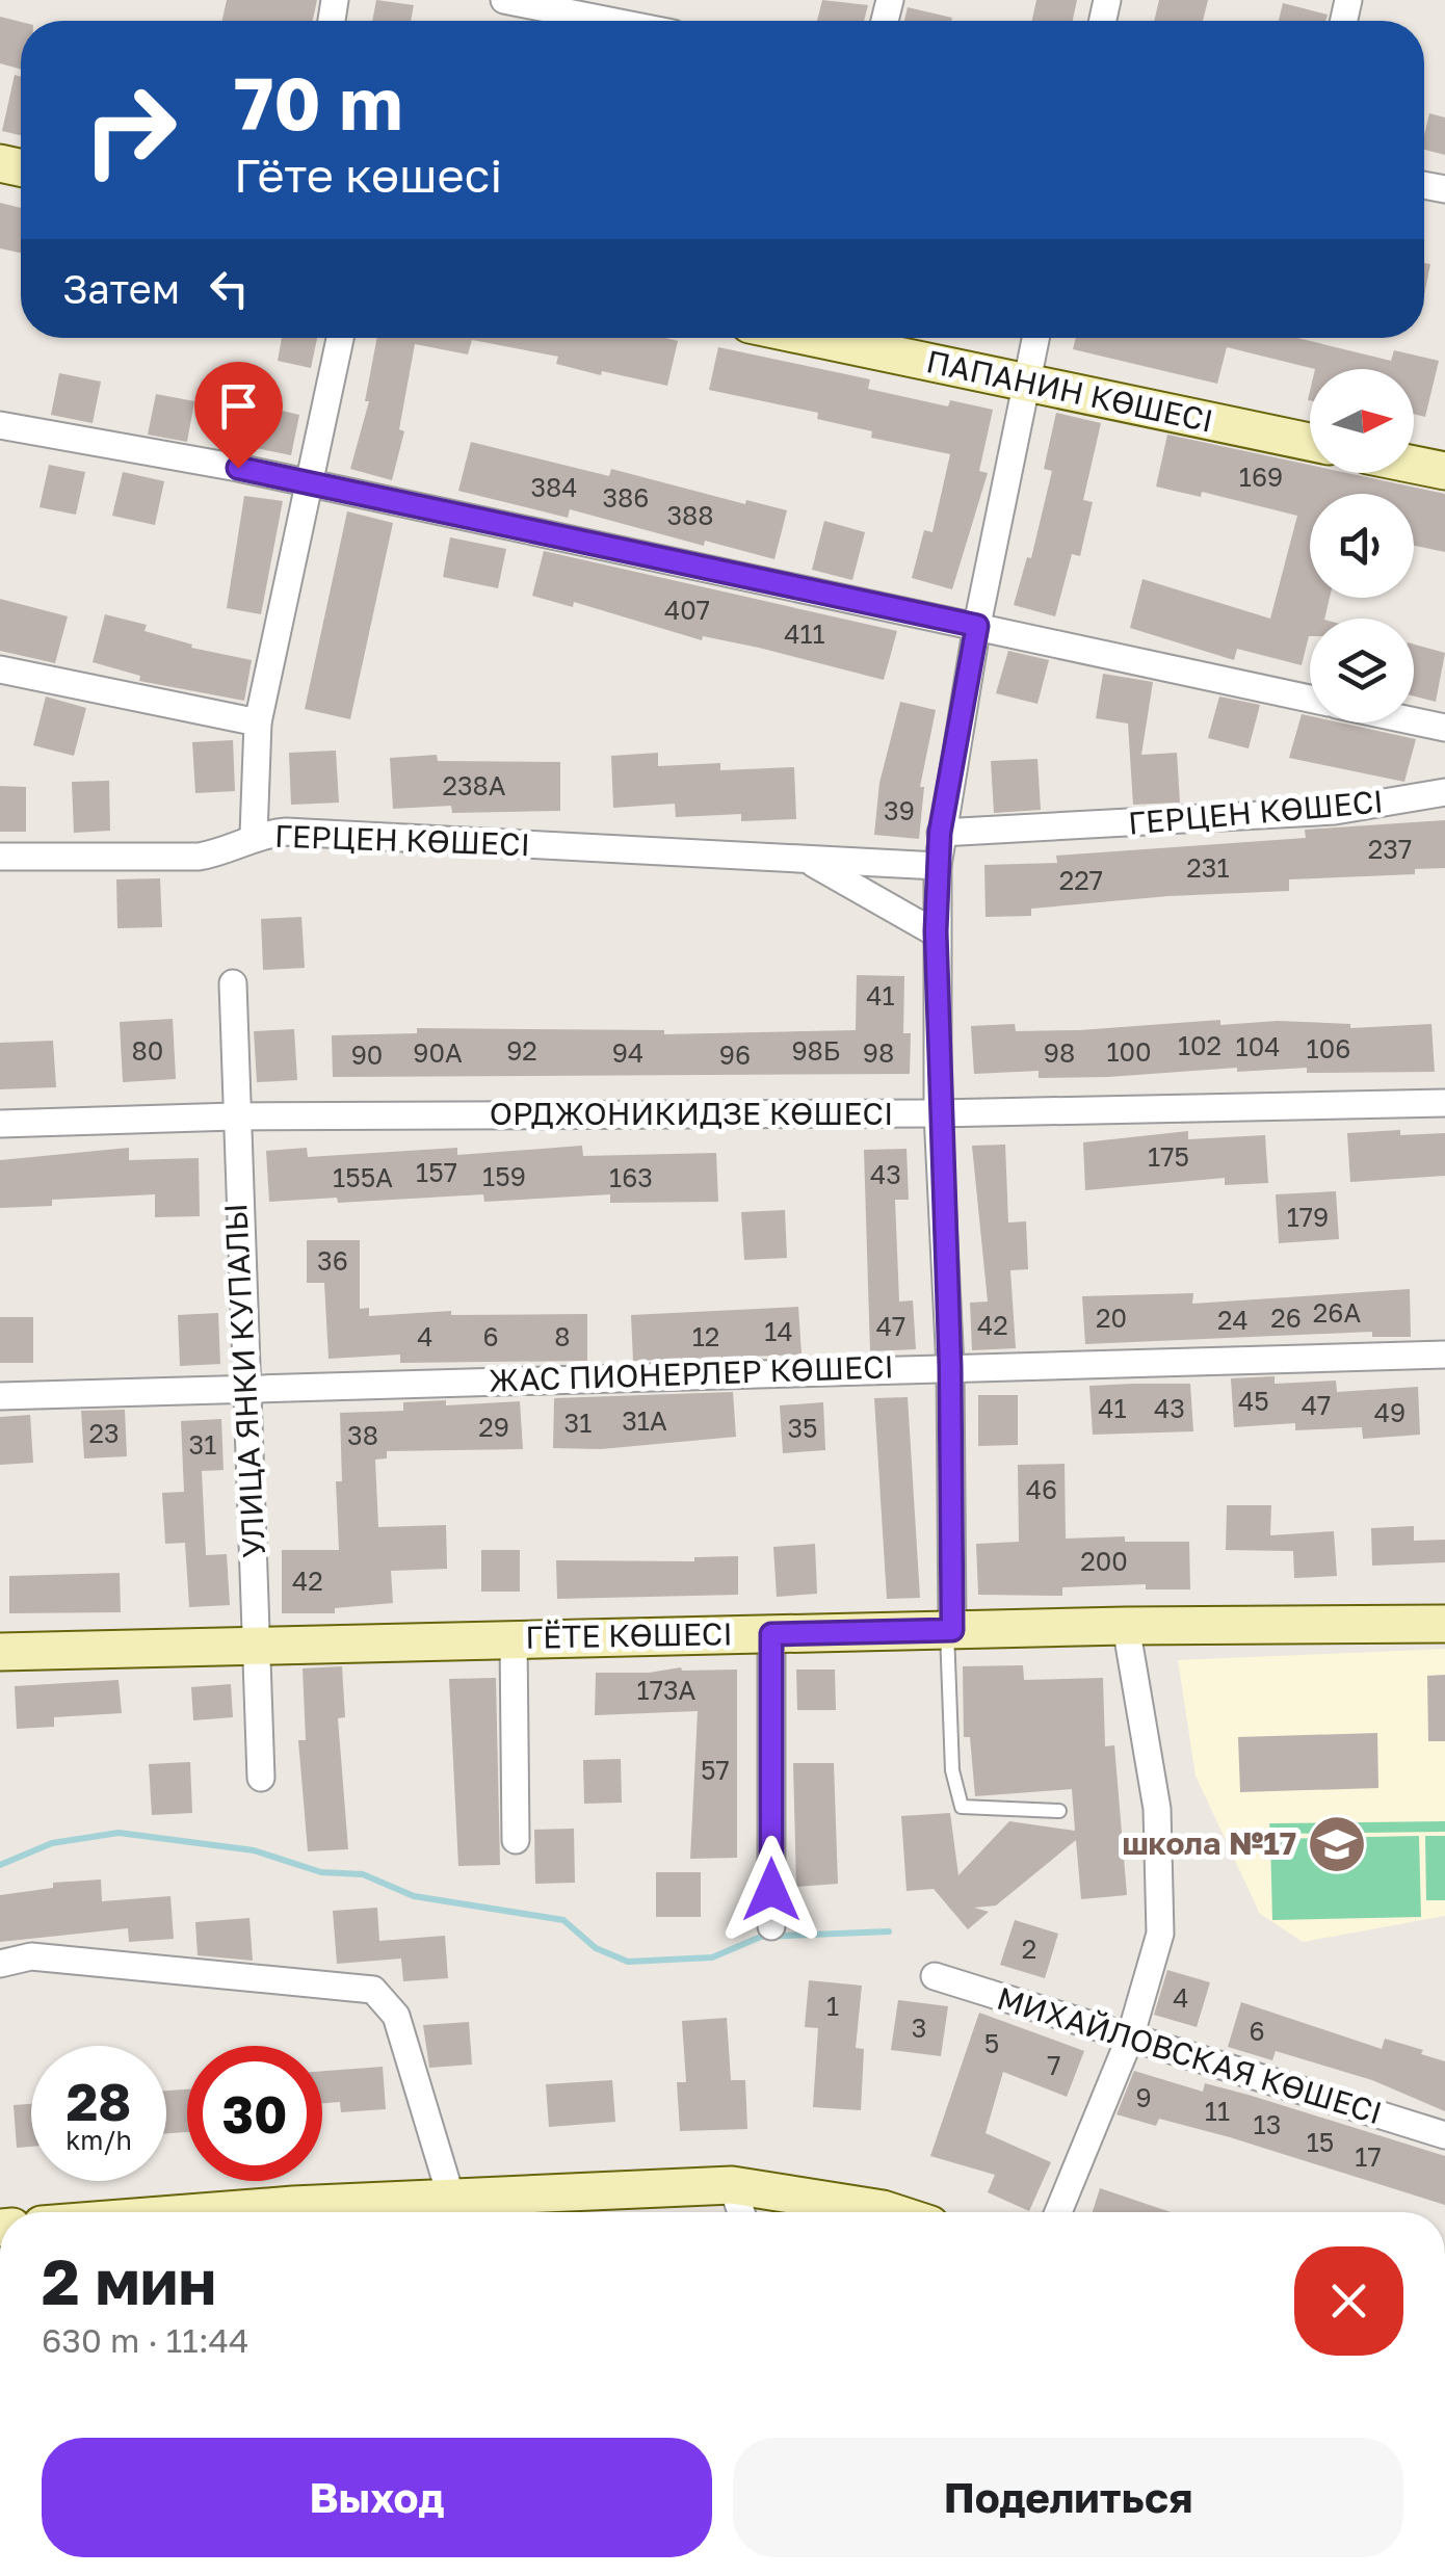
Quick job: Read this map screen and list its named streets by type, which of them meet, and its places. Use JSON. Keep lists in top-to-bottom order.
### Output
{
  "streets": {
    "main road": ["ПАПАНИН КӨШЕСІ", "ГЁТЕ КӨШЕСІ"],
    "street": [
      "ГЕРЦЕН КӨШЕСІ",
      "ОРДЖОНИКИДЗЕ КӨШЕСІ",
      "ЖАС ПИОНЕРЛЕР КӨШЕСІ",
      "УЛИЦА ЯНКИ КУПАЛЫ",
      "МИХАЙЛОВСКАЯ КӨШЕСІ"
    ]
  },
  "crossings": [
    ["ОРДЖОНИКИДЗЕ КӨШЕСІ", "УЛИЦА ЯНКИ КУПАЛЫ"],
    ["ЖАС ПИОНЕРЛЕР КӨШЕСІ", "УЛИЦА ЯНКИ КУПАЛЫ"],
    ["УЛИЦА ЯНКИ КУПАЛЫ", "ГЁТЕ КӨШЕСІ"]
  ],
  "places": {
    "school or university": ["школа №17"]
  },
  "house_numbers": [
    "169",
    "384",
    "386",
    "388",
    "407",
    "411",
    "238А",
    "39",
    "237",
    "231",
    "227",
    "41",
    "102",
    "104",
    "106",
    "80",
    "92",
    "98Б",
    "100",
    "90А",
    "94",
    "98",
    "98",
    "90",
    "96",
    "175",
    "157",
    "43",
    "159",
    "155А",
    "163",
    "179",
    "36",
    "26А",
    "20",
    "26",
    "24",
    "42",
    "47",
    "14",
    "4",
    "6",
    "8",
    "12",
    "45",
    "47",
    "41",
    "43",
    "49",
    "31А",
    "31",
    "29",
    "35",
    "23",
    "38",
    "31",
    "46",
    "200",
    "42",
    "173А",
    "57",
    "2",
    "4",
    "1",
    "3",
    "6",
    "5",
    "7",
    "9",
    "11",
    "13",
    "15",
    "17"
  ],
  "north": "right",
  "page": {
    "turn": ["70 m", "Гёте көшесі"],
    "then": "Затем",
    "speed": "28 km/h",
    "limit": "30",
    "heading": ["2 мин", "630 m · 11:44"],
    "buttons": ["Выход", "Поделиться"]
  }
}
